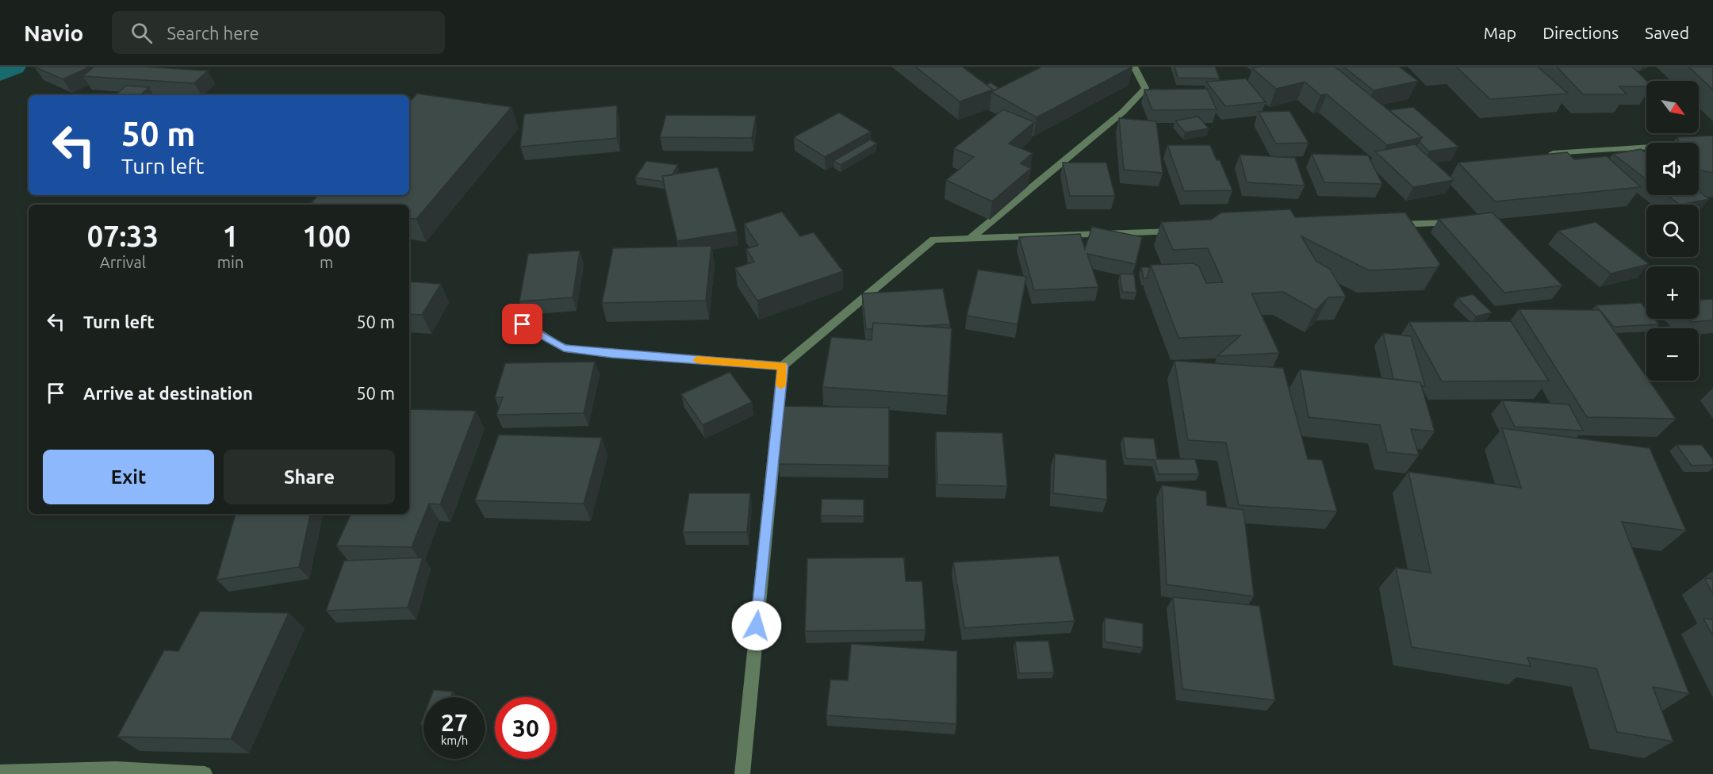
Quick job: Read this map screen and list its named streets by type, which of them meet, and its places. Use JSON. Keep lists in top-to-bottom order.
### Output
{
  "north": "bottom right",
  "page": {
    "header": "Navio",
    "search": "Search here",
    "nav": ["Map", "Directions", "Saved"],
    "map_buttons": ["+", "−"],
    "turn": ["50 m", "Turn left"],
    "eta": [
      "07:33",
      "Arrival",
      "1",
      "min",
      "100",
      "m"
    ],
    "list": [
      {
        "name": "Turn left",
        "value": "50 m"
      },
      {
        "name": "Arrive at destination",
        "value": "50 m"
      }
    ],
    "buttons": ["Exit", "Share"],
    "speed": "27 km/h",
    "limit": "30"
  }
}
